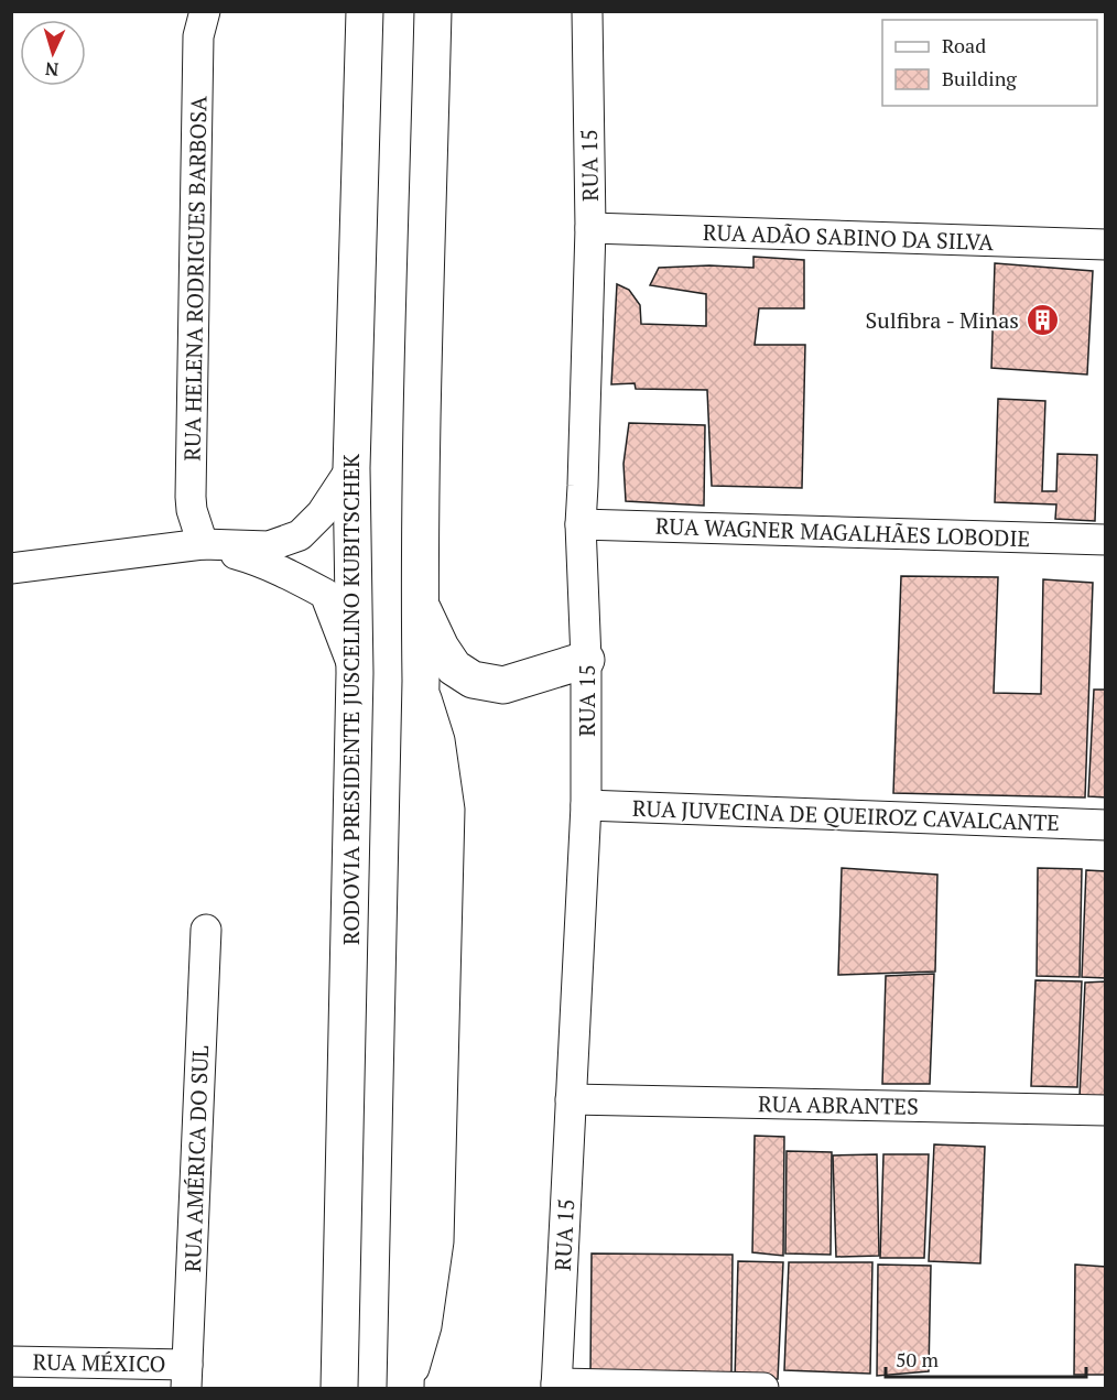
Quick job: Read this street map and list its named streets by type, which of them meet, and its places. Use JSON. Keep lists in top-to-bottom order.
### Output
{
  "streets": {
    "highway": ["RODOVIA PRESIDENTE JUSCELINO KUBITSCHEK"],
    "street": [
      "RUA 15",
      "RUA ADÃO SABINO DA SILVA",
      "RUA HELENA RODRIGUES BARBOSA",
      "RUA WAGNER MAGALHÃES LOBODIE",
      "RUA JUVECINA DE QUEIROZ CAVALCANTE",
      "RUA ABRANTES",
      "RUA AMÉRICA DO SUL",
      "RUA MÉXICO"
    ]
  },
  "crossings": [
    ["RUA 15", "RUA ADÃO SABINO DA SILVA"],
    ["RUA 15", "RUA WAGNER MAGALHÃES LOBODIE"],
    ["RUA 15", "RUA JUVECINA DE QUEIROZ CAVALCANTE"],
    ["RUA 15", "RUA ABRANTES"],
    ["RUA AMÉRICA DO SUL", "RUA MÉXICO"]
  ],
  "places": {
    "building": ["Sulfibra - Minas"]
  },
  "legend": ["Road", "Building"],
  "scale_bar": "50 m",
  "north": "bottom"
}
